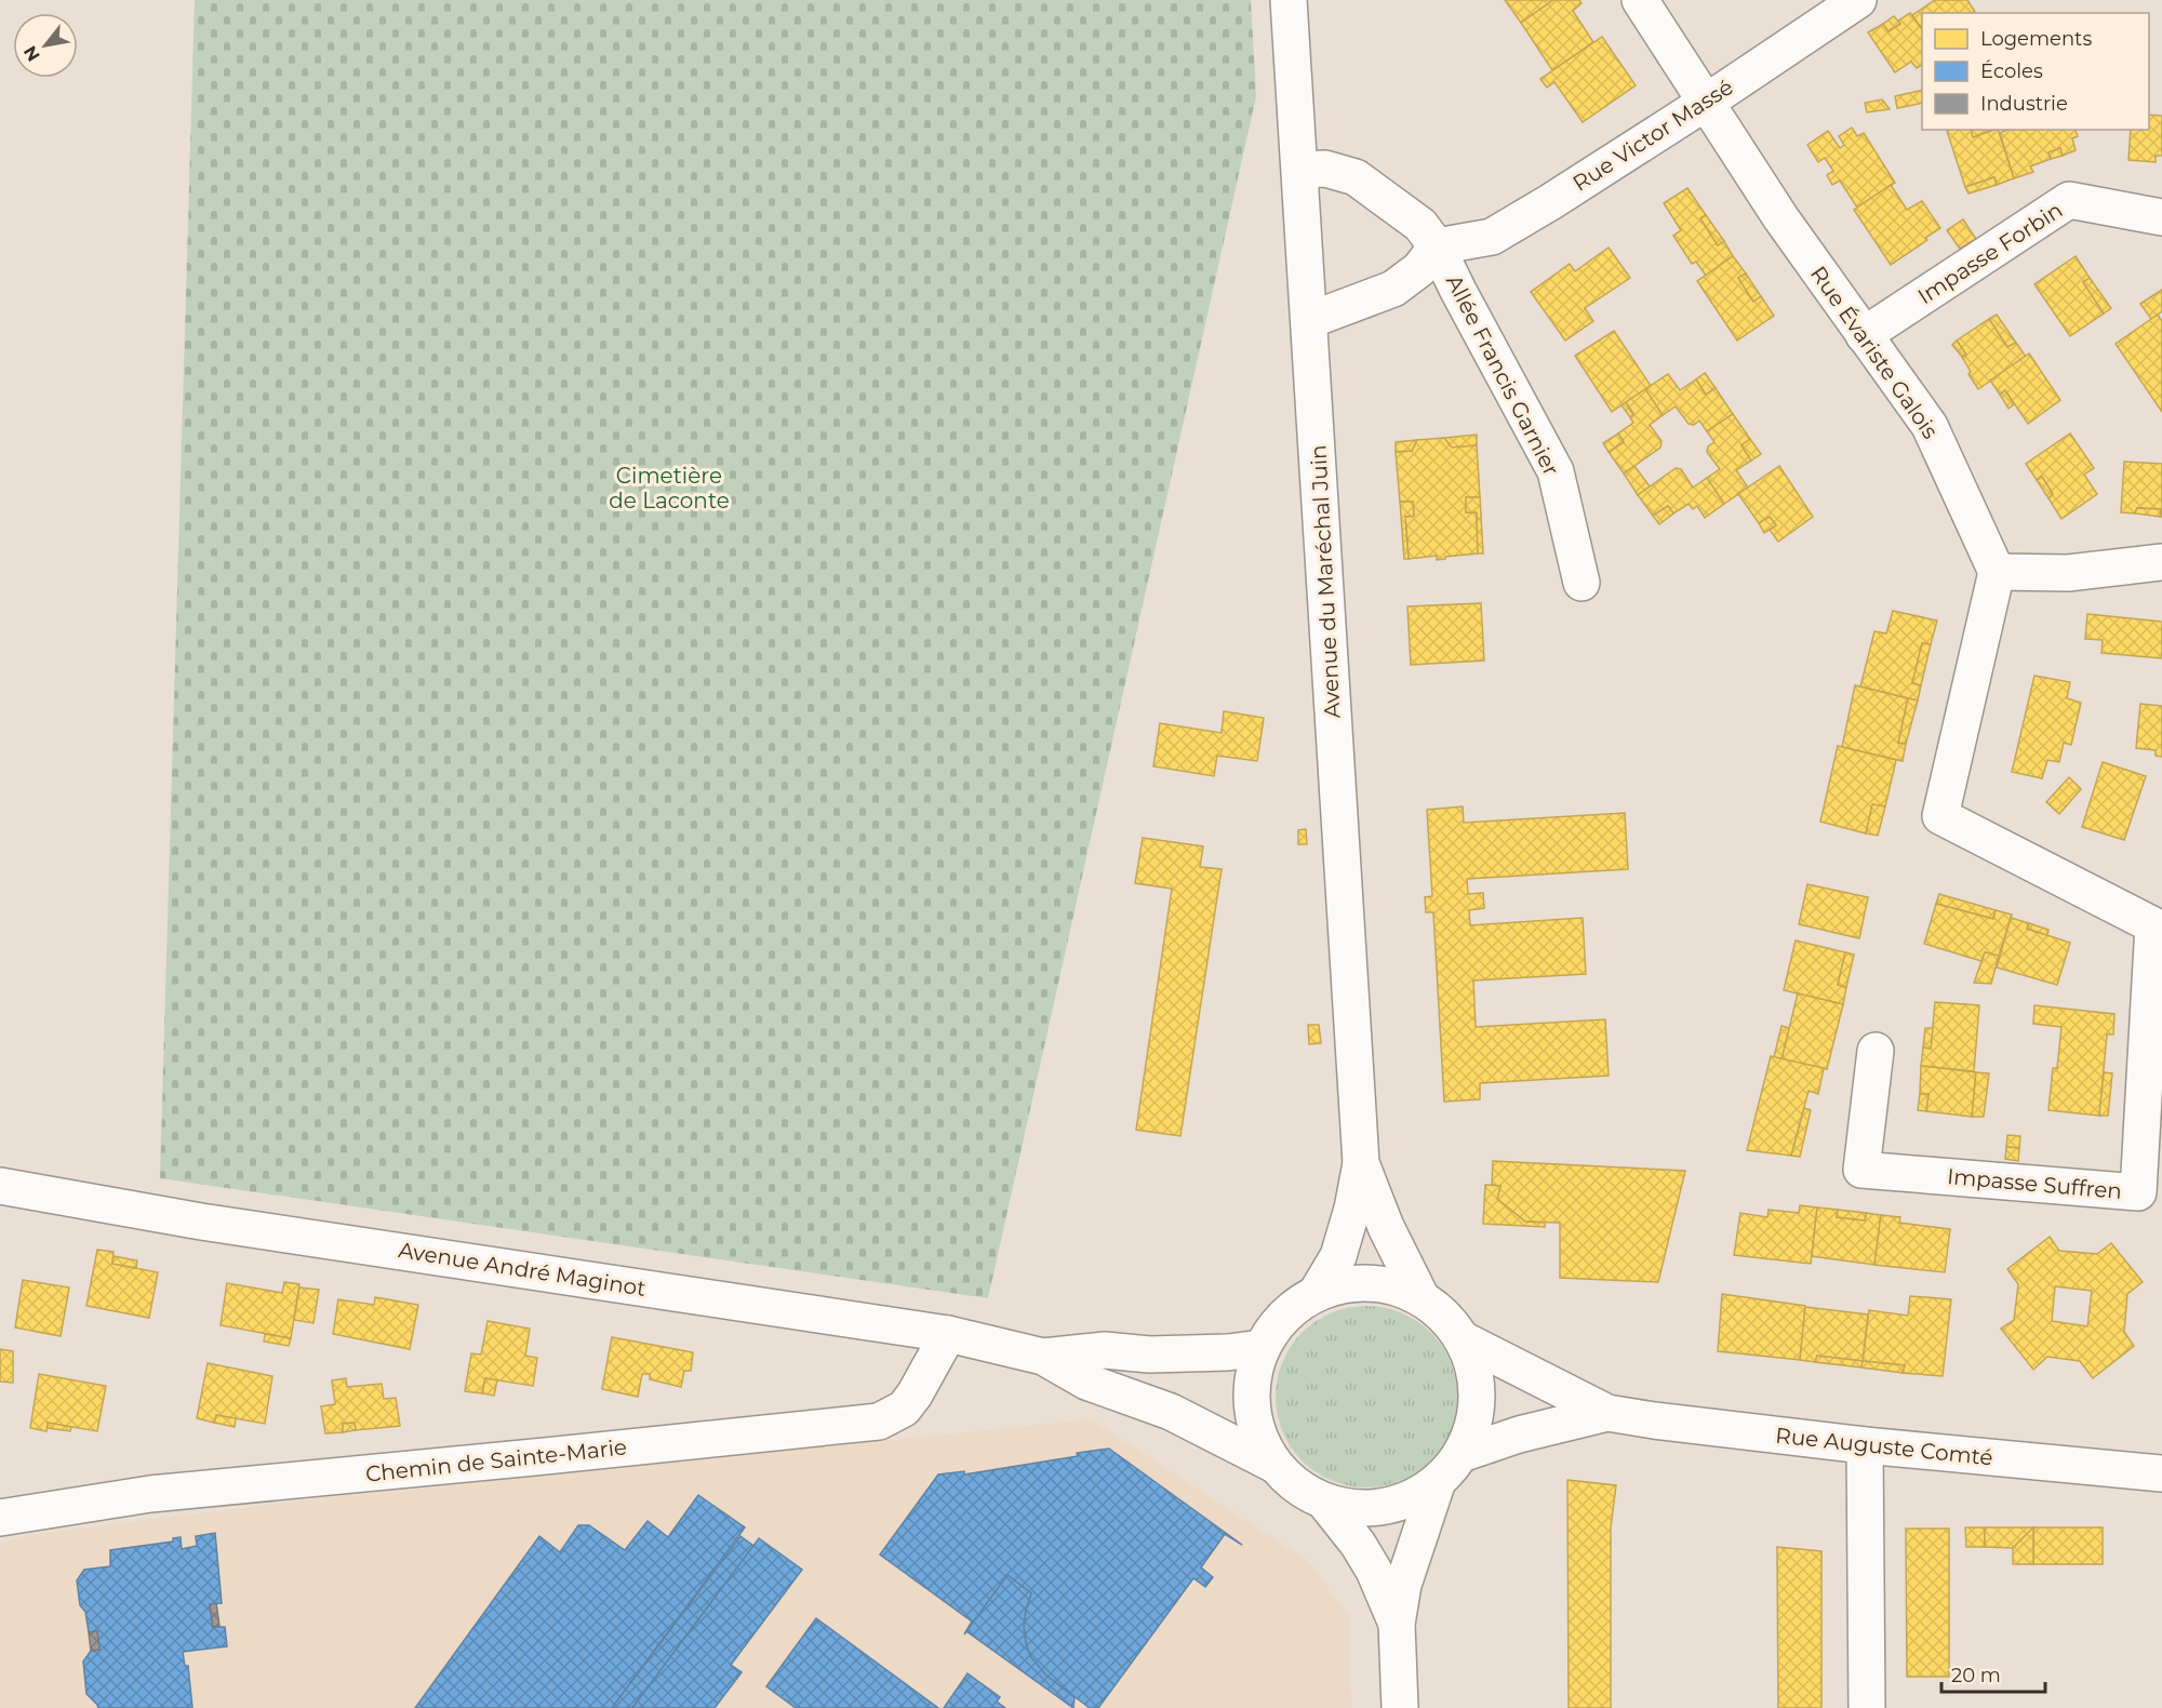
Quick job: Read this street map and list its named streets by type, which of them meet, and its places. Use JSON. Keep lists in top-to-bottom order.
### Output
{
  "streets": {
    "street": [
      "Rue Victor Massé",
      "Impasse Forbin",
      "Rue Évariste Galois",
      "Allée Francis Garnier",
      "Avenue du Maréchal Juin",
      "Impasse Suffren",
      "Avenue André Maginot",
      "Rue Auguste Comté",
      "Chemin de Sainte-Marie"
    ]
  },
  "crossings": [
    ["Rue Victor Massé", "Rue Évariste Galois"],
    ["Rue Victor Massé", "Allée Francis Garnier"],
    ["Impasse Forbin", "Rue Évariste Galois"],
    ["Rue Évariste Galois", "Impasse Suffren"],
    ["Avenue du Maréchal Juin", "Avenue André Maginot"],
    ["Avenue du Maréchal Juin", "Rue Auguste Comté"],
    ["Avenue André Maginot", "Rue Auguste Comté"],
    ["Avenue André Maginot", "Chemin de Sainte-Marie"]
  ],
  "parks": ["Cimetière de Laconte"],
  "legend": ["Logements", "Écoles", "Industrie"],
  "scale_bar": "20 m",
  "north": "bottom left"
}
